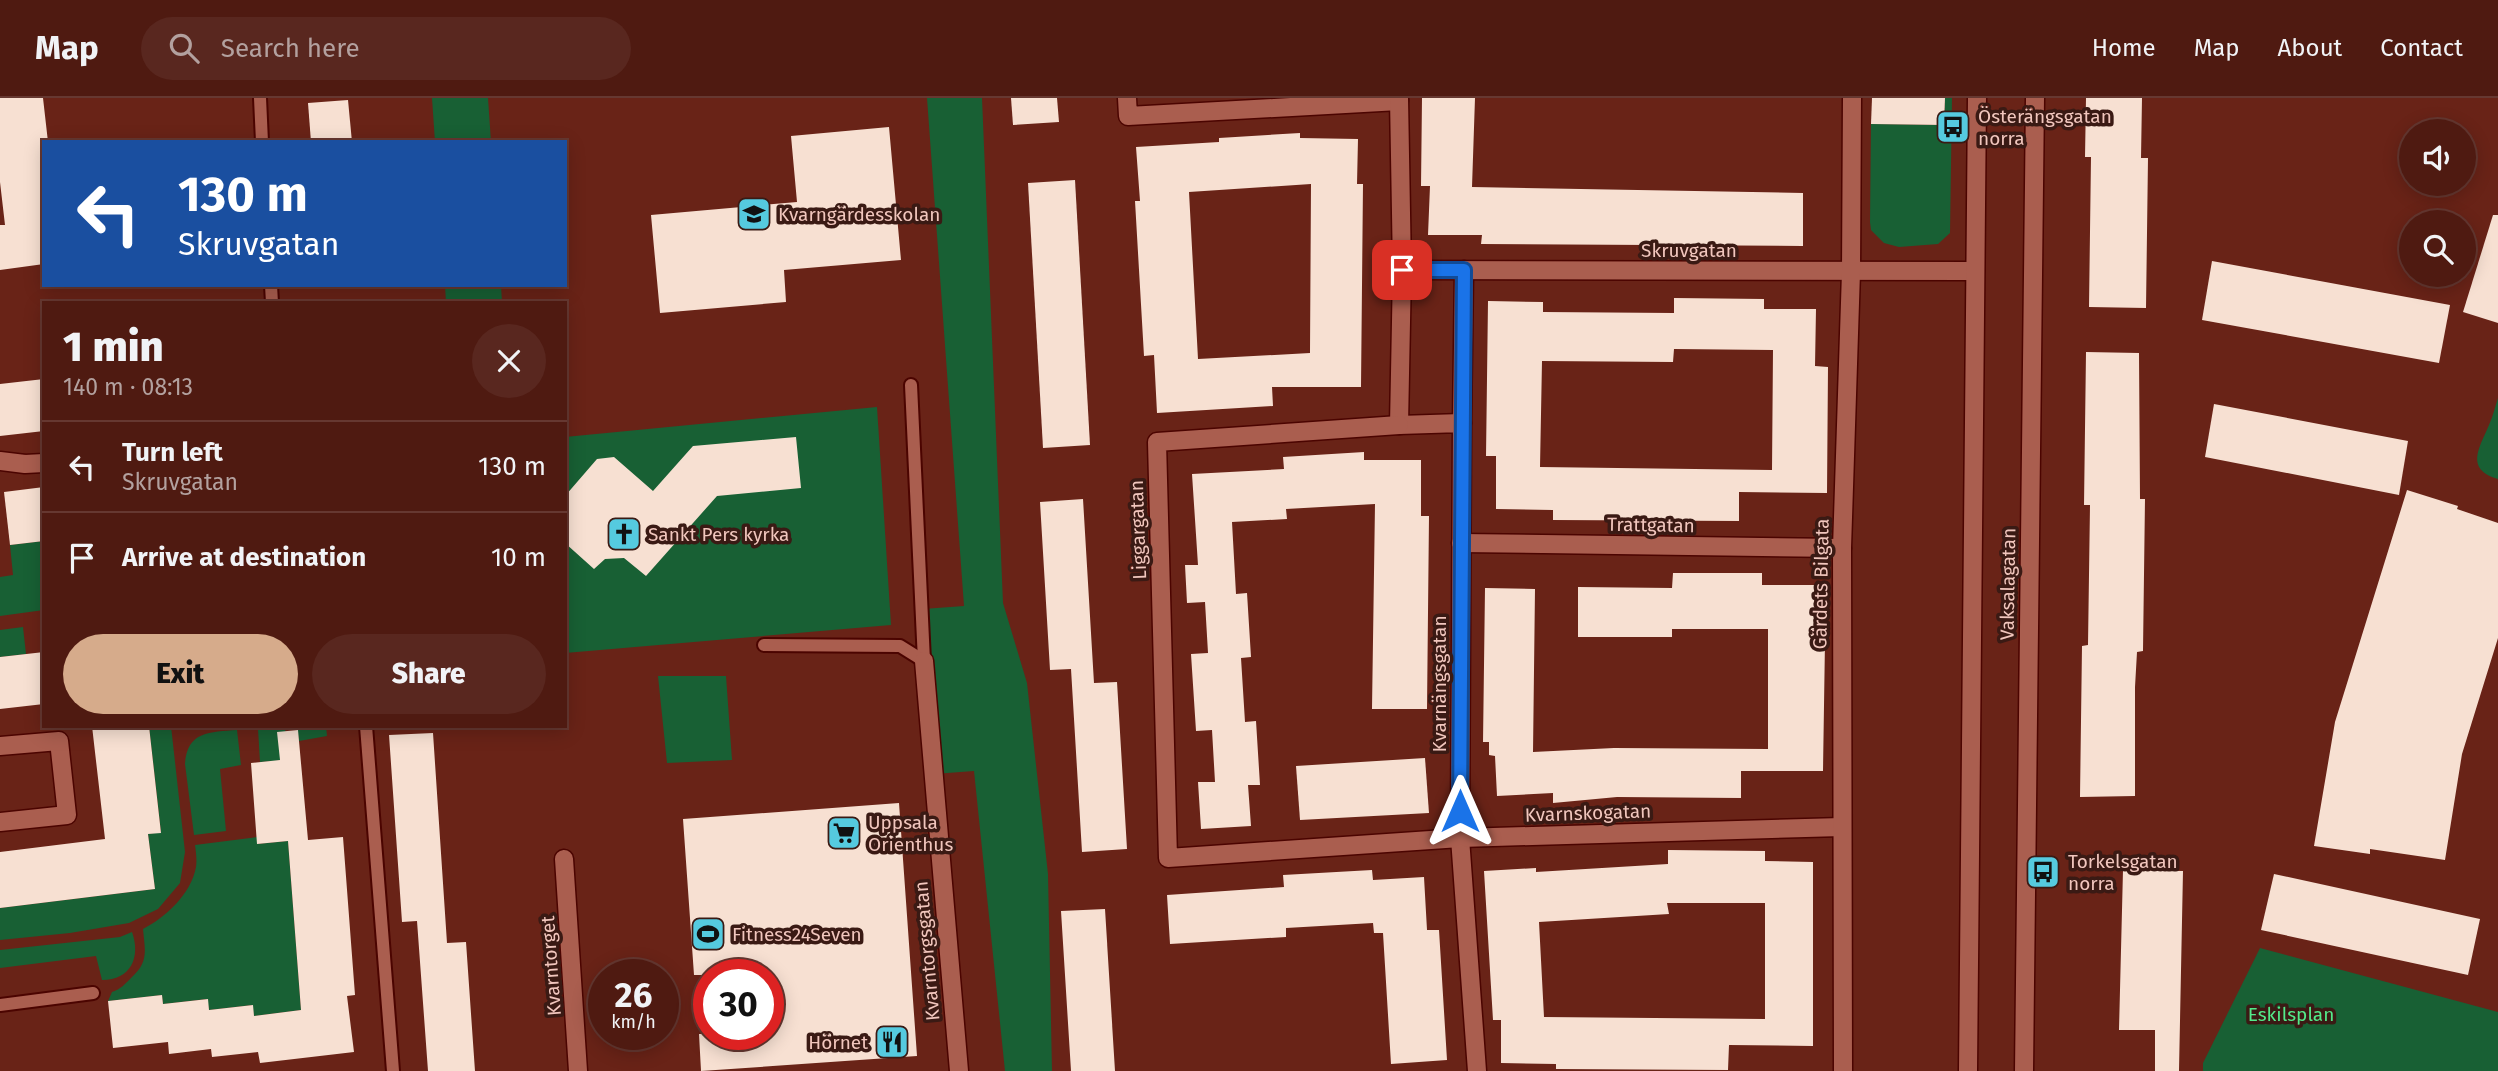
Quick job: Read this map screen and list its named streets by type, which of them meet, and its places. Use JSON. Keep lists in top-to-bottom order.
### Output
{
  "streets": {
    "street": [
      "Skruvgatan",
      "Trattgatan",
      "Liggargatan",
      "Gärdets Bilgata",
      "Vaksalagatan",
      "Kvarnängsgatan",
      "Kvarnskogatan",
      "Kvarntorgsgatan",
      "Kvarntorget"
    ]
  },
  "crossings": [
    ["Skruvgatan", "Gärdets Bilgata"],
    ["Skruvgatan", "Vaksalagatan"],
    ["Skruvgatan", "Kvarnängsgatan"],
    ["Trattgatan", "Gärdets Bilgata"],
    ["Trattgatan", "Kvarnängsgatan"],
    ["Liggargatan", "Kvarnskogatan"],
    ["Gärdets Bilgata", "Kvarnskogatan"],
    ["Kvarnängsgatan", "Kvarnskogatan"]
  ],
  "parks": ["Eskilsplan"],
  "places": {
    "bus stop": ["Österängsgatan norra", "Torkelsgatan norra"],
    "school or university": ["Kvarngärdesskolan"],
    "church": ["Sankt Pers kyrka"],
    "supermarket": ["Uppsala Orienthus"],
    "sports": ["Fitness24Seven"],
    "restaurant": ["Hörnet"]
  },
  "page": {
    "header": "Map",
    "search": "Search here",
    "nav": [
      "Home",
      "Map",
      "About",
      "Contact"
    ],
    "turn": ["130 m", "Skruvgatan"],
    "heading": ["1 min", "140 m · 08:13"],
    "list": [
      {
        "name": "Turn left",
        "note": "Skruvgatan",
        "value": "130 m"
      },
      {
        "name": "Arrive at destination",
        "value": "10 m"
      }
    ],
    "buttons": ["Exit", "Share"],
    "speed": "26 km/h",
    "limit": "30"
  }
}
